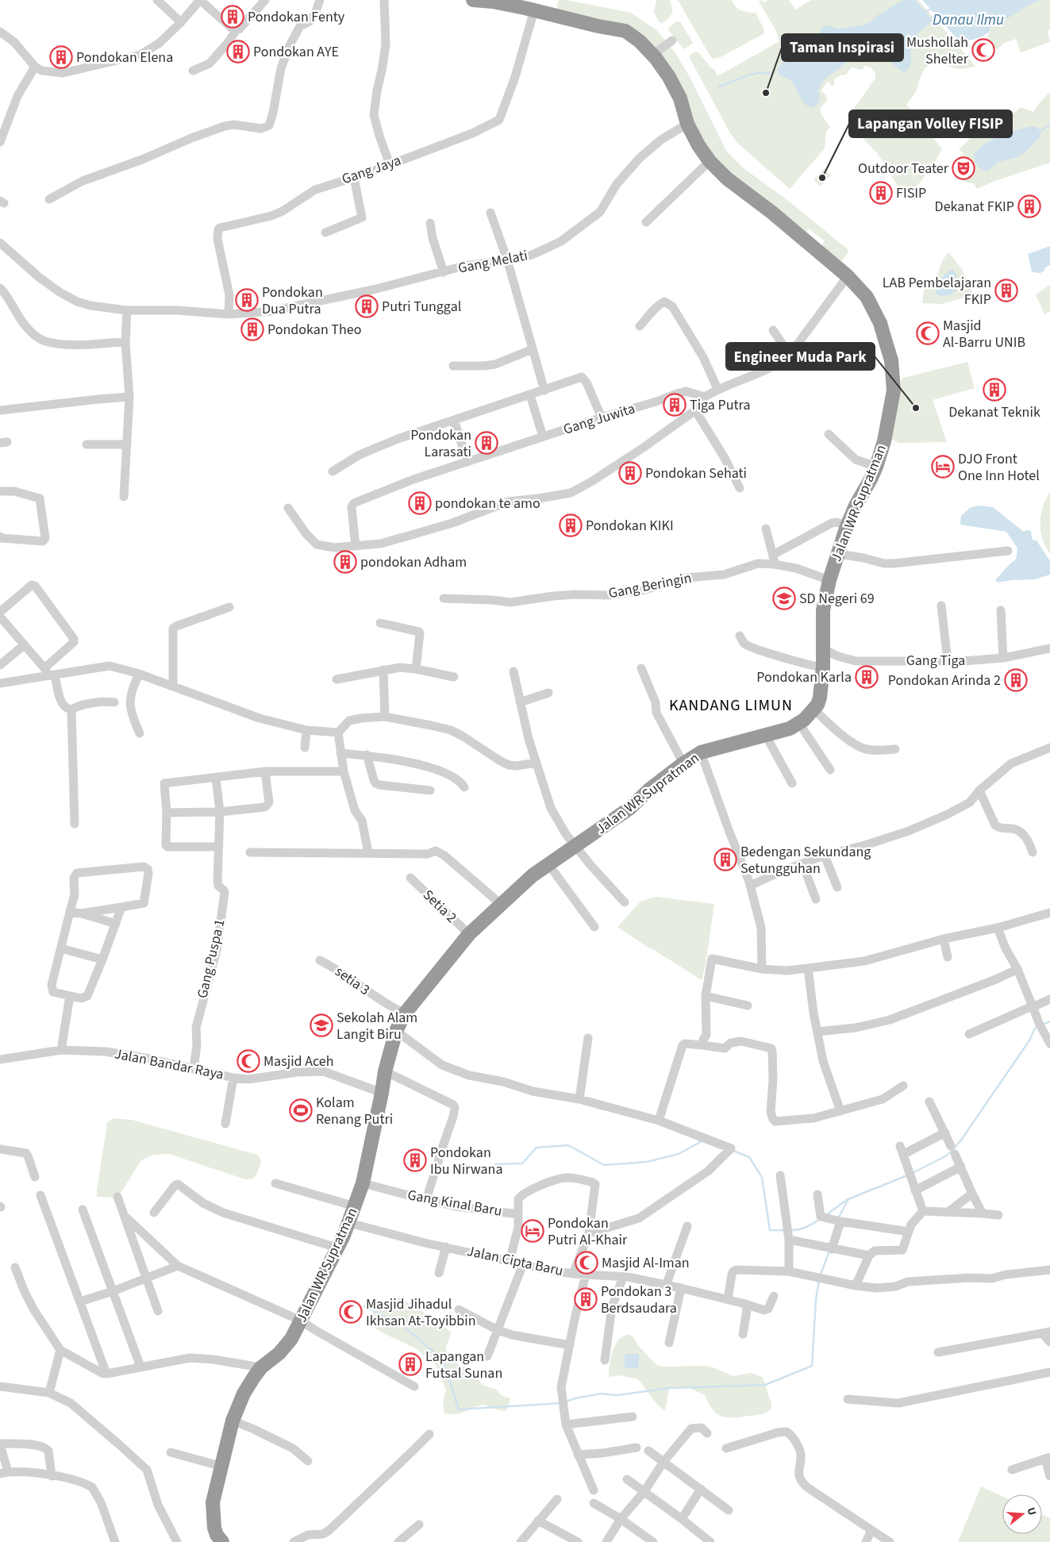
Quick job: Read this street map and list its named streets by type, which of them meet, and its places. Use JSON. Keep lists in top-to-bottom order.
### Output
{
  "streets": {
    "highway": ["Jalan WR Supratman"],
    "street": [
      "Gang Jaya",
      "Gang Melati",
      "Gang Juwita",
      "Gang Beringin",
      "Gang Tiga",
      "Setia 2",
      "Gang Puspa 1",
      "setia 3",
      "Jalan Bandar Raya",
      "Gang Kinal Baru",
      "Jalan Cipta Baru"
    ]
  },
  "crossings": [
    ["Gang Jaya", "Gang Melati"],
    ["Gang Jaya", "Jalan WR Supratman"],
    ["Gang Melati", "Jalan WR Supratman"],
    ["Jalan WR Supratman", "Gang Beringin"],
    ["Jalan WR Supratman", "Gang Tiga"],
    ["Jalan WR Supratman", "Setia 2"],
    ["Jalan WR Supratman", "setia 3"],
    ["Jalan WR Supratman", "Jalan Bandar Raya"],
    ["Jalan WR Supratman", "Gang Kinal Baru"],
    ["Jalan WR Supratman", "Jalan Cipta Baru"],
    ["Gang Puspa 1", "Jalan Bandar Raya"]
  ],
  "districts": ["KANDANG LIMUN"],
  "water": ["Danau Ilmu"],
  "places": {
    "building": [
      "Pondokan Fenty",
      "Pondokan AYE",
      "Pondokan Elena",
      "FISIP",
      "Dekanat FKIP",
      "LAB Pembelajaran FKIP",
      "Pondokan Dua Putra",
      "Putri Tunggal",
      "Pondokan Theo",
      "Dekanat Teknik",
      "Tiga Putra",
      "Pondokan Larasati",
      "Pondokan Sehati",
      "pondokan te amo",
      "Pondokan KIKI",
      "pondokan Adham",
      "Pondokan Karla",
      "Pondokan Arinda 2",
      "Bedengan Sekundang Setungguhan",
      "Pondokan Ibu Nirwana",
      "Pondokan 3 Berdsaudara",
      "Lapangan Futsal Sunan"
    ],
    "mosque": [
      "Mushollah Shelter",
      "Masjid Al-Barru UNIB",
      "Masjid Aceh",
      "Masjid Al-Iman",
      "Masjid Jihadul Ikhsan At-Toyibbin"
    ],
    "other": ["Taman Inspirasi", "Lapangan Volley FISIP", "Engineer Muda Park"],
    "theatre": ["Outdoor Teater"],
    "hotel": ["DJO Front One Inn Hotel", "Pondokan Putri Al-Khair"],
    "school or university": ["SD Negeri 69", "Sekolah Alam Langit Biru"],
    "sports": ["Kolam Renang Putri"]
  },
  "north": "right"
}
